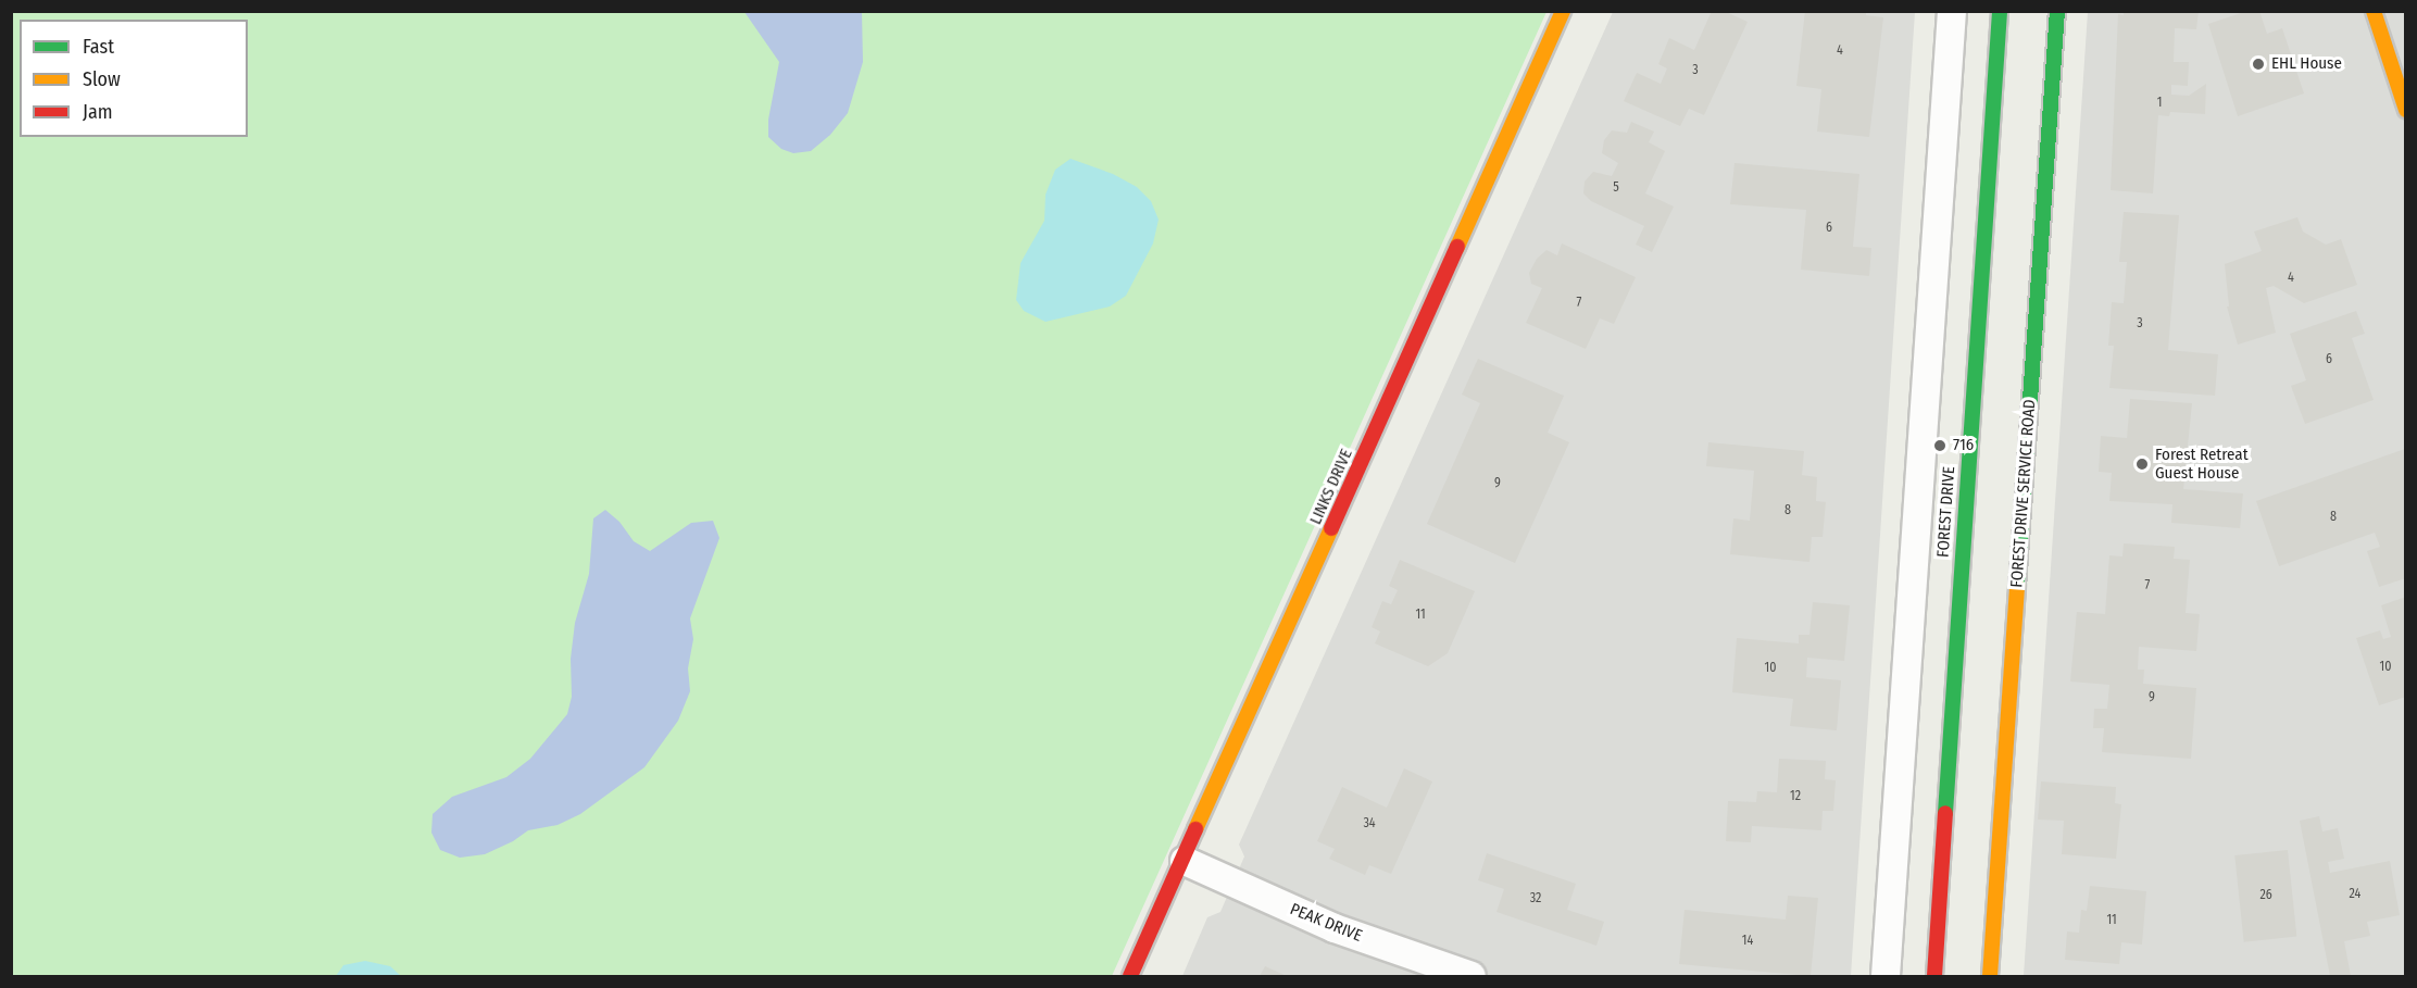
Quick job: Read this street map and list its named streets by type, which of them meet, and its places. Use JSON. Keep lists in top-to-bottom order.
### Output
{
  "streets": {
    "street": [
      "LINKS DRIVE",
      "FOREST DRIVE SERVICE ROAD",
      "FOREST DRIVE",
      "PEAK DRIVE"
    ]
  },
  "crossings": [
    ["LINKS DRIVE", "PEAK DRIVE"]
  ],
  "places": ["EHL House", "716", "Forest Retreat Guest House"],
  "house_numbers": [
    "4",
    "3",
    "1",
    "5",
    "6",
    "4",
    "7",
    "3",
    "6",
    "9",
    "8",
    "8",
    "7",
    "11",
    "10",
    "10",
    "9",
    "12",
    "34",
    "24",
    "26",
    "32",
    "11",
    "14"
  ],
  "legend": ["Fast", "Slow", "Jam"]
}
